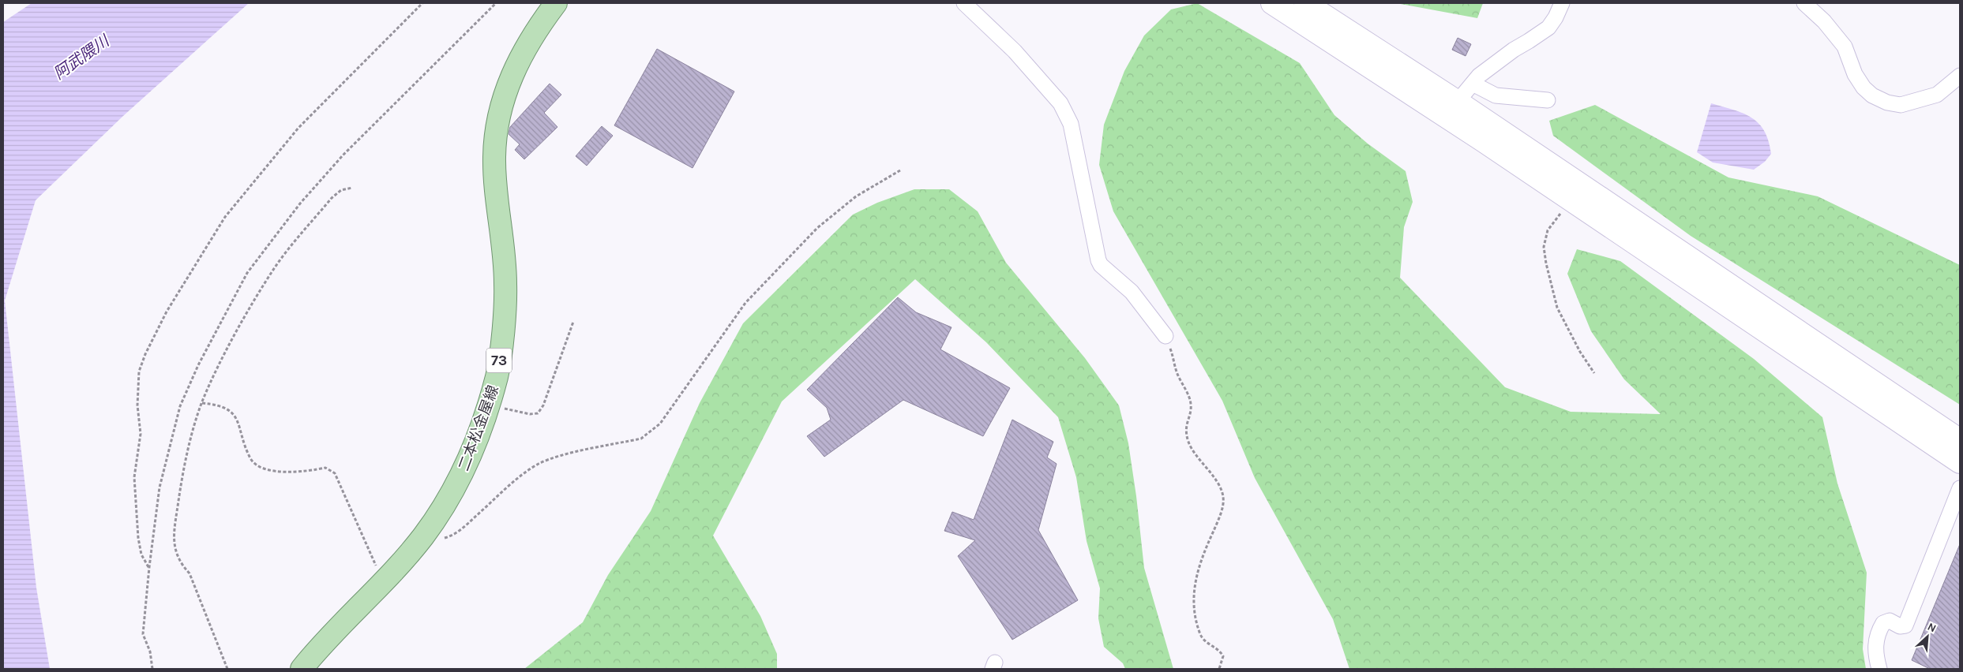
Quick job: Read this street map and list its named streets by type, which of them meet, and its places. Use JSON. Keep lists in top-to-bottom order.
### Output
{
  "streets": {
    "main road": ["73", "二本松金屋線"]
  },
  "water": ["阿武隈川"],
  "north": "top right"
}
